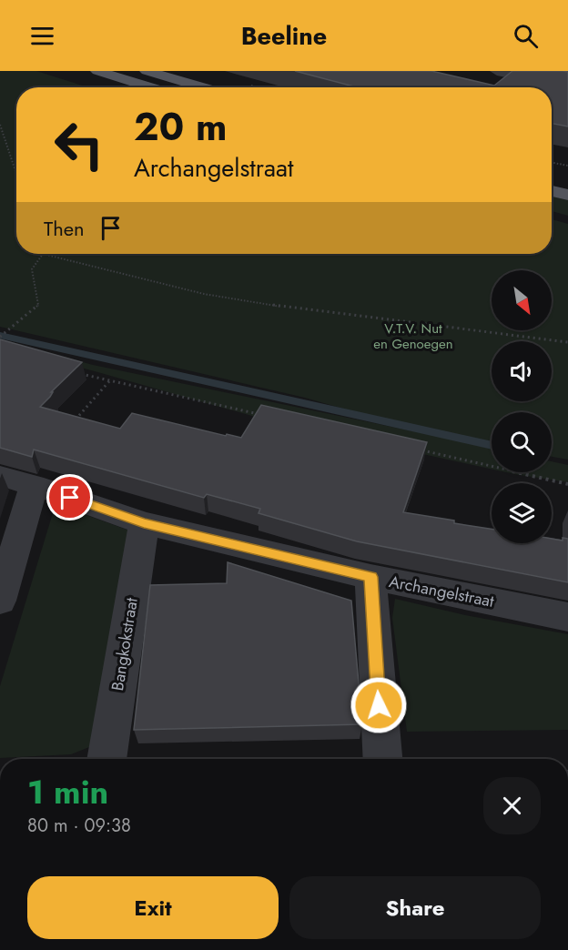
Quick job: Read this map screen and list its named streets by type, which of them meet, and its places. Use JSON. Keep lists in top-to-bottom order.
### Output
{
  "streets": {
    "street": ["Archangelstraat", "Bangkokstraat"]
  },
  "crossings": [
    ["Archangelstraat", "Bangkokstraat"]
  ],
  "parks": ["V.T.V. Nut en Genoegen"],
  "north": "bottom right",
  "page": {
    "header": "Beeline",
    "turn": ["20 m", "Archangelstraat"],
    "then": "Then",
    "heading": ["1 min", "80 m · 09:38"],
    "buttons": ["Exit", "Share"]
  }
}
